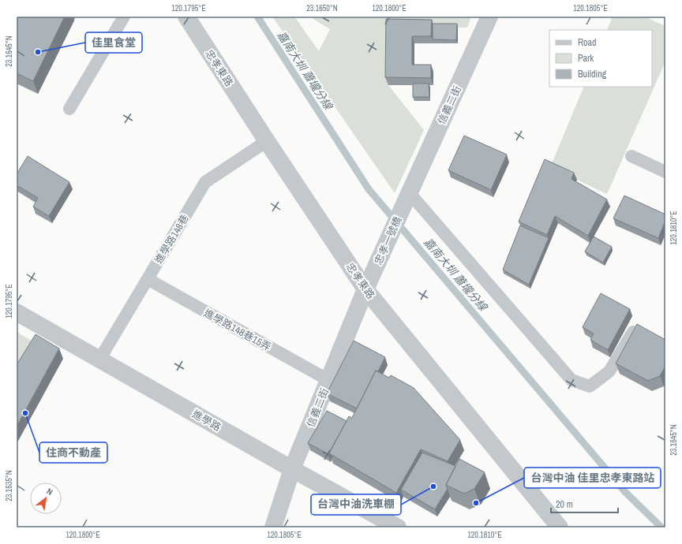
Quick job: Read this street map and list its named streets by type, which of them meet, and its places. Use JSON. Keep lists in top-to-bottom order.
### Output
{
  "streets": {
    "street": [
      "忠孝東路",
      "信義二街",
      "忠孝一號橋",
      "進學路"
    ],
    "lane": ["進學路148巷", "進學路148巷15弄"]
  },
  "crossings": [
    ["忠孝東路", "信義二街"],
    ["忠孝東路", "進學路148巷"],
    ["忠孝東路", "忠孝一號橋"],
    ["信義二街", "忠孝一號橋"],
    ["信義二街", "進學路148巷15弄"],
    ["信義二街", "進學路"],
    ["進學路148巷", "進學路148巷15弄"],
    ["進學路148巷", "進學路"]
  ],
  "water": ["嘉南大圳 蕭壠分線"],
  "places": [
    "佳里食堂",
    "住商不動產",
    "台灣中油洗車棚",
    "台灣中油 佳里忠孝東路站"
  ],
  "legend": ["Road", "Park", "Building"],
  "scale_bar": "20 m",
  "north": "top right",
  "coordinates": [
    "120.1795°E",
    "23.1650°N",
    "120.1800°E",
    "120.1805°E",
    "23.1645°N",
    "120.1810°E",
    "23.1635°N"
  ]
}
